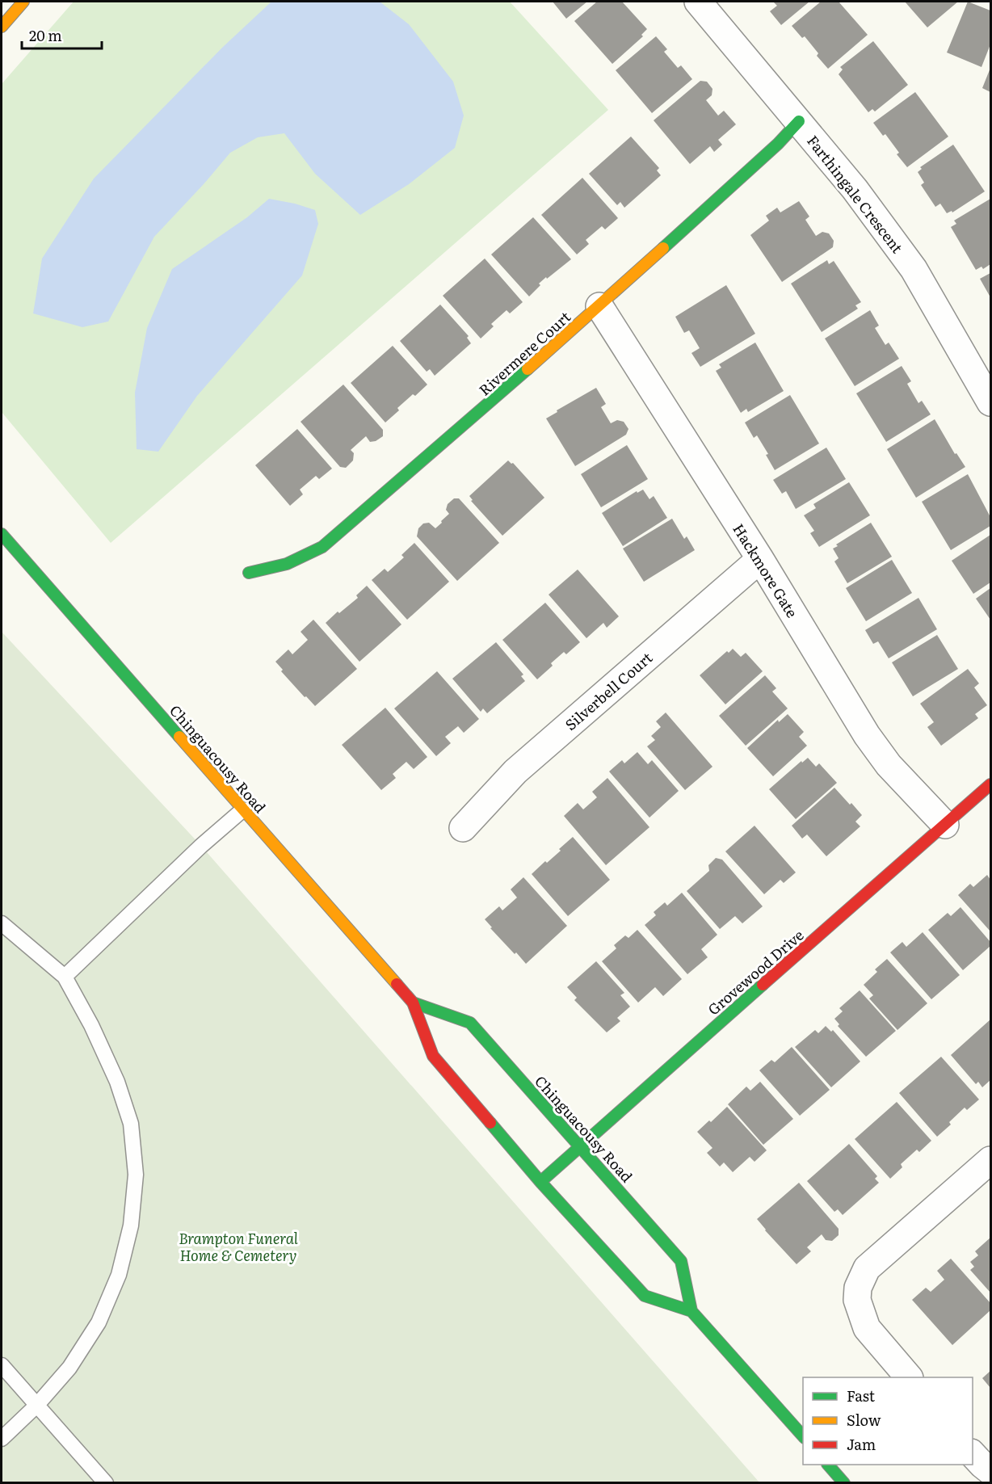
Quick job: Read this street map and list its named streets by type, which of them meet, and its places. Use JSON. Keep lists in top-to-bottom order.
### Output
{
  "streets": {
    "main road": ["Rivermere Court", "Chinguacousy Road", "Grovewood Drive"],
    "street": ["Farthingale Crescent", "Hackmore Gate", "Silverbell Court"]
  },
  "crossings": [
    ["Farthingale Crescent", "Rivermere Court"],
    ["Rivermere Court", "Hackmore Gate"],
    ["Hackmore Gate", "Silverbell Court"],
    ["Hackmore Gate", "Grovewood Drive"],
    ["Chinguacousy Road", "Grovewood Drive"]
  ],
  "parks": ["Brampton Funeral Home & Cemetery"],
  "legend": ["Fast", "Slow", "Jam"],
  "scale_bar": "20 m"
}
